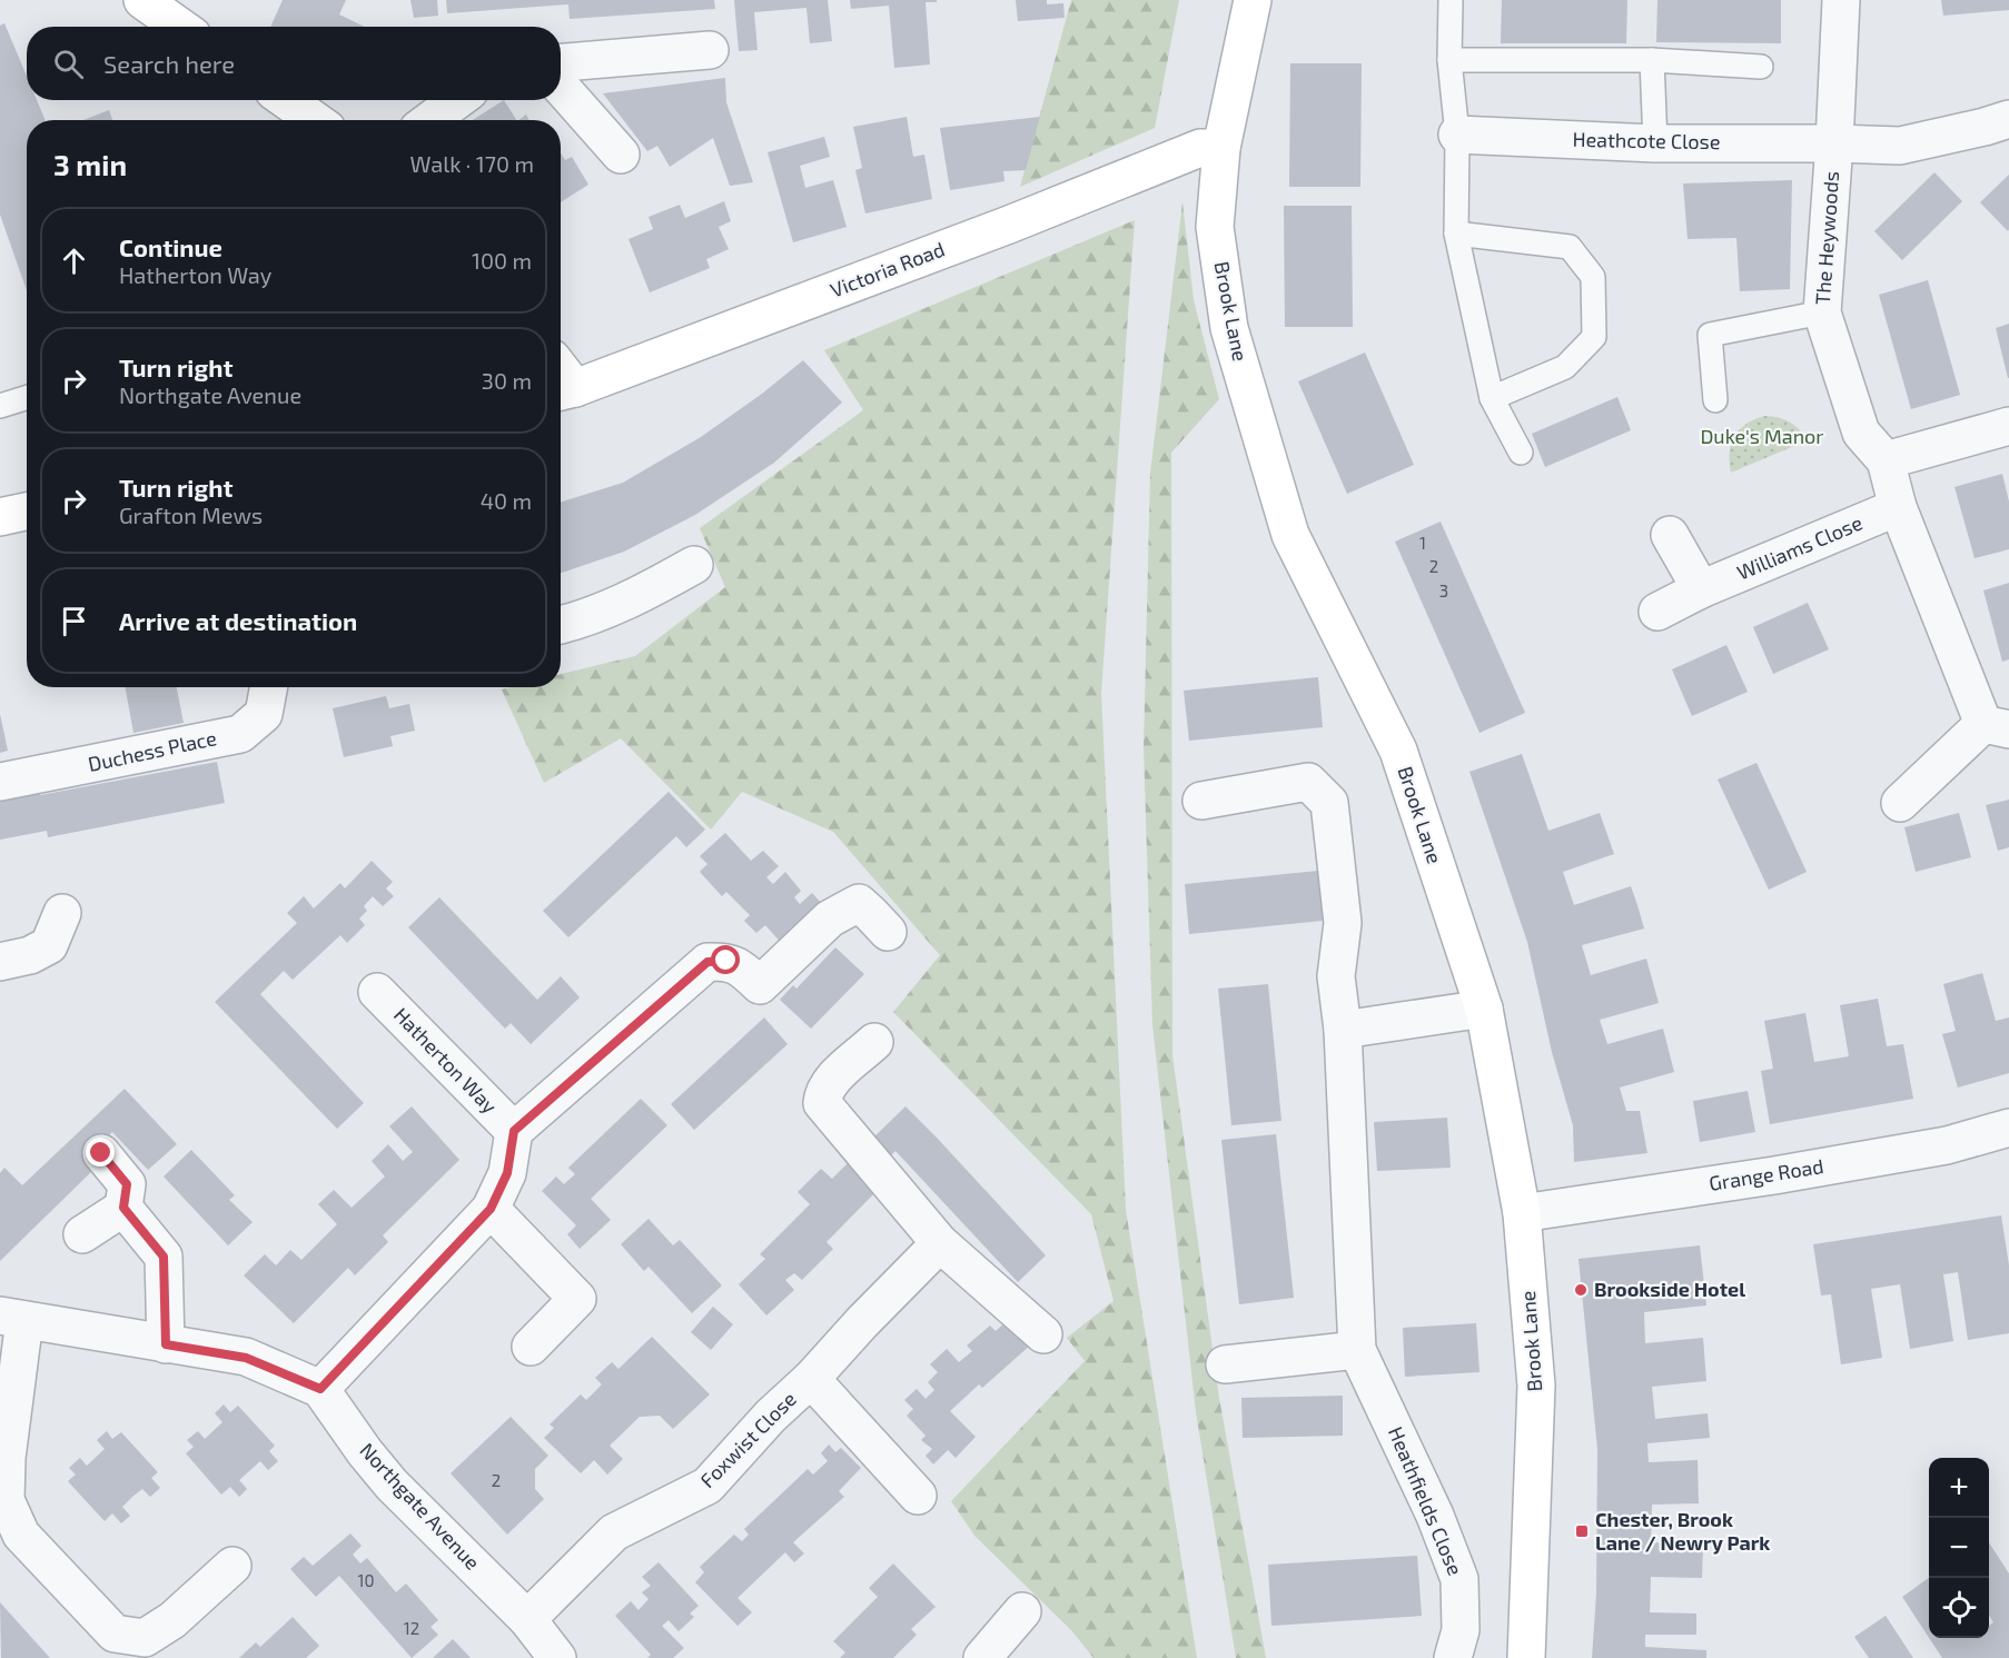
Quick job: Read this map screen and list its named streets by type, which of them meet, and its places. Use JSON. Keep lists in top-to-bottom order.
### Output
{
  "streets": {
    "street": [
      "Heathcote Close",
      "The Heywoods",
      "Victoria Road",
      "Brook Lane",
      "Williams Close",
      "Duchess Place",
      "Hatherton Way",
      "Grange Road",
      "Foxwist Close",
      "Heathfields Close",
      "Northgate Avenue"
    ]
  },
  "crossings": [
    ["Heathcote Close", "The Heywoods"],
    ["The Heywoods", "Williams Close"],
    ["Victoria Road", "Brook Lane"],
    ["Brook Lane", "Grange Road"],
    ["Hatherton Way", "Northgate Avenue"],
    ["Foxwist Close", "Northgate Avenue"]
  ],
  "parks": ["Duke's Manor"],
  "places": {
    "other": ["Brookside Hotel"],
    "transit": ["Chester, Brook Lane / Newry Park"]
  },
  "house_numbers": [
    "1",
    "2",
    "3",
    "2",
    "10",
    "12"
  ],
  "page": {
    "search": "Search here",
    "heading": ["3 min", "Walk · 170 m"],
    "list": [
      ["Continue", "Hatherton Way", "100 m"],
      ["Turn right", "Northgate Avenue", "30 m"],
      ["Turn right", "Grafton Mews", "40 m"],
      "Arrive at destination"
    ],
    "map_buttons": ["+", "−"]
  }
}
